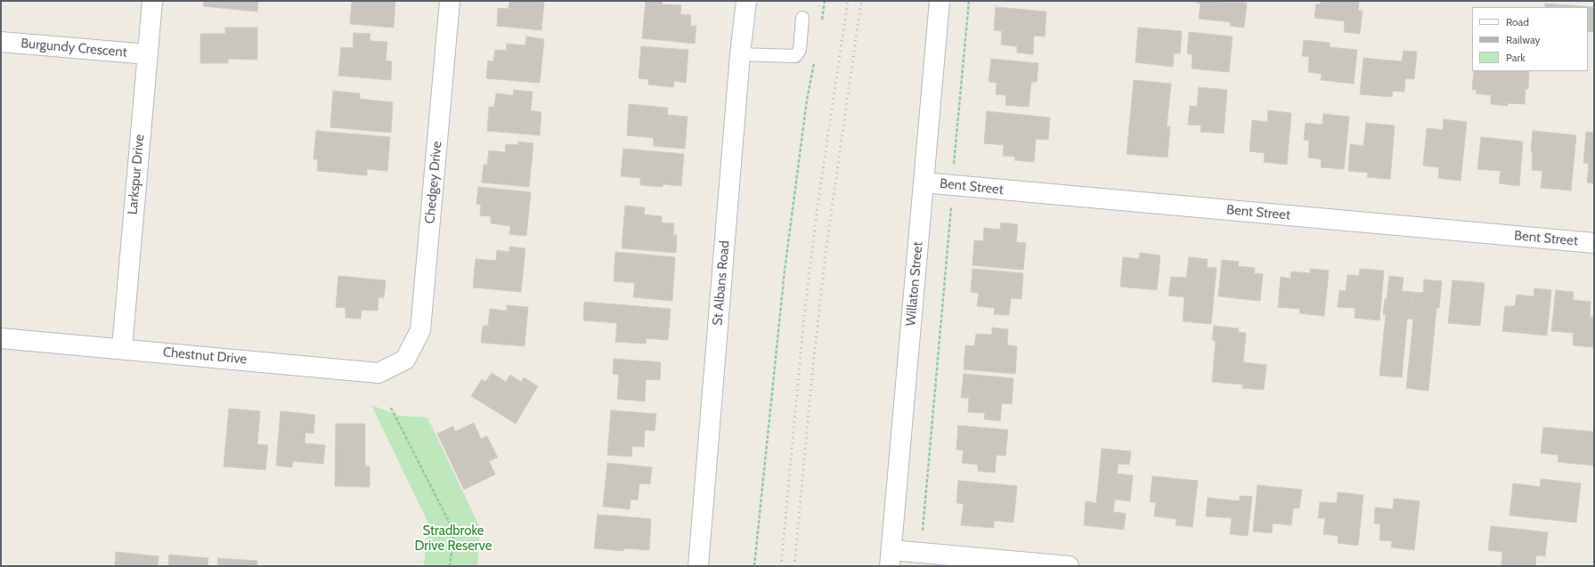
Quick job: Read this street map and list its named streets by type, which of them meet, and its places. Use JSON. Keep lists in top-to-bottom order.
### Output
{
  "streets": {
    "street": [
      "Burgundy Crescent",
      "Larkspur Drive",
      "Chedgey Drive",
      "Bent Street",
      "St Albans Road",
      "Willaton Street",
      "Chestnut Drive"
    ]
  },
  "crossings": [
    ["Burgundy Crescent", "Larkspur Drive"],
    ["Larkspur Drive", "Chestnut Drive"],
    ["Chedgey Drive", "Chestnut Drive"],
    ["Bent Street", "Willaton Street"]
  ],
  "parks": ["Stradbroke Drive Reserve"],
  "legend": ["Road", "Railway", "Park"]
}
